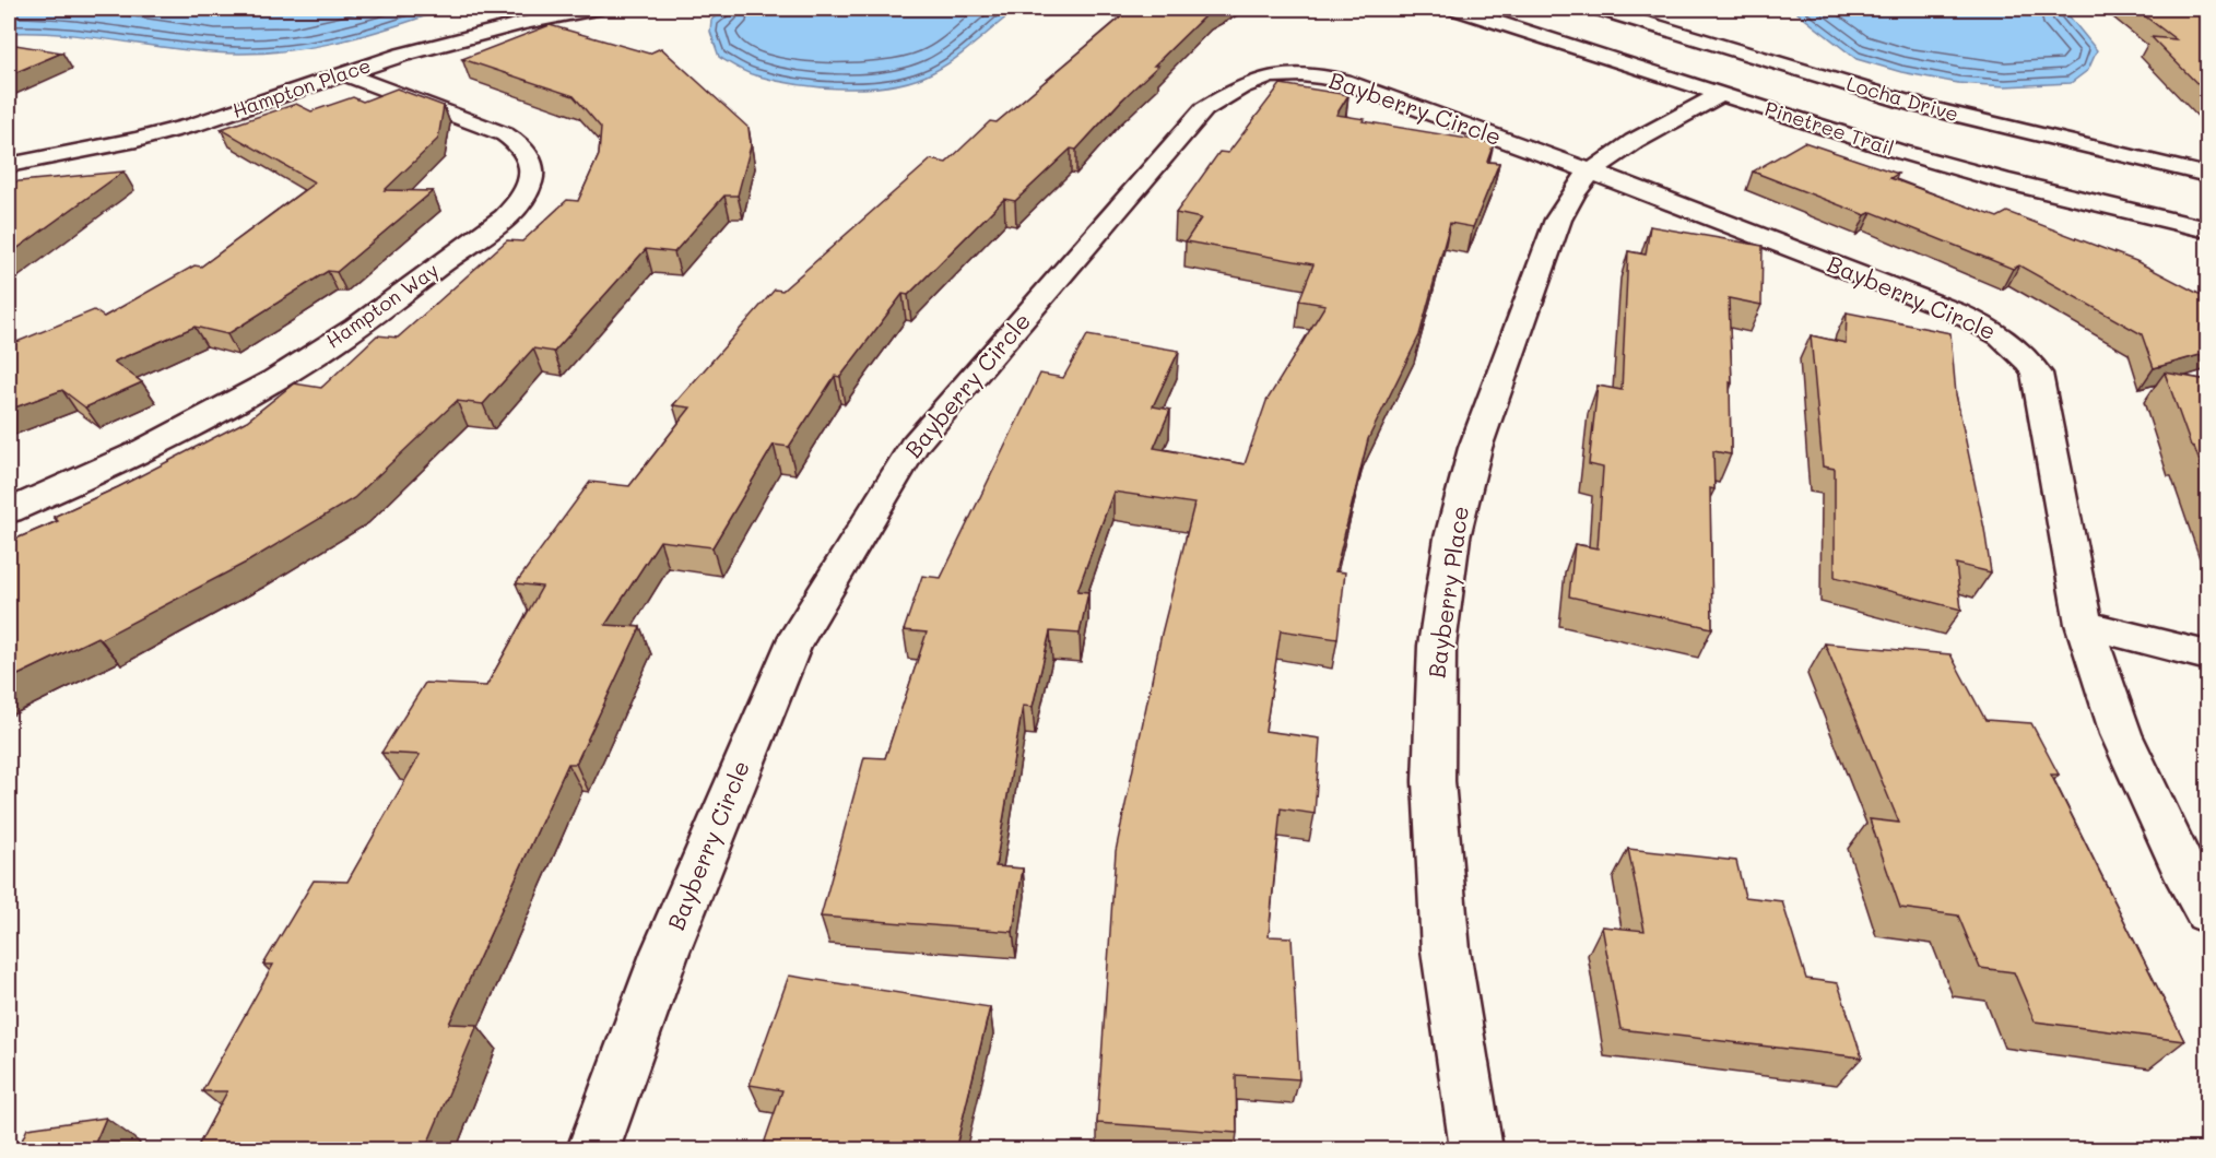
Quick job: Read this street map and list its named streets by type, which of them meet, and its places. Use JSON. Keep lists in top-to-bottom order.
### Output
{
  "streets": {
    "street": [
      "Hampton Place",
      "Locha Drive",
      "Bayberry Circle",
      "Pinetree Trail",
      "Hampton Way",
      "Bayberry Place"
    ]
  },
  "crossings": [
    ["Hampton Place", "Hampton Way"],
    ["Bayberry Circle", "Bayberry Place"],
    ["Pinetree Trail", "Bayberry Place"]
  ]
}
